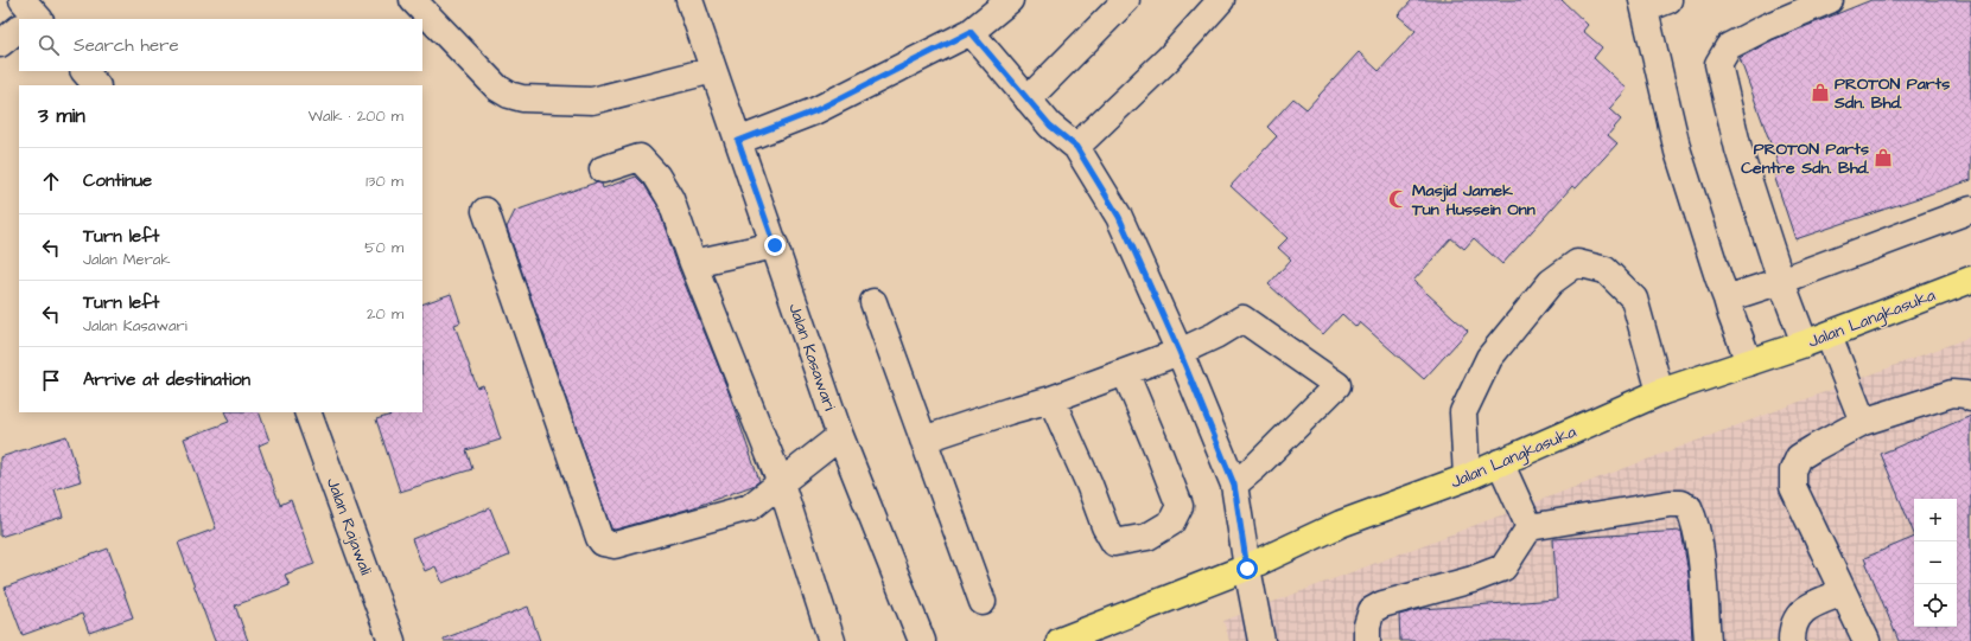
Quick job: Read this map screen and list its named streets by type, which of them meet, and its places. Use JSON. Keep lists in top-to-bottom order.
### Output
{
  "streets": {
    "main road": ["Jalan Langkasuka"],
    "street": ["Jalan Kasawari", "Jalan Rajawali"]
  },
  "places": {
    "shop": ["PROTON Parts Sdn. Bhd.", "PROTON Parts Centre Sdn. Bhd."],
    "mosque": ["Masjid Jamek Tun Hussein Onn"]
  },
  "page": {
    "search": "Search here",
    "heading": ["3 min", "Walk · 200 m"],
    "list": [
      ["Continue", "130 m"],
      ["Turn left", "Jalan Merak", "50 m"],
      ["Turn left", "Jalan Kasawari", "20 m"],
      "Arrive at destination"
    ],
    "map_buttons": ["+", "−"]
  }
}
